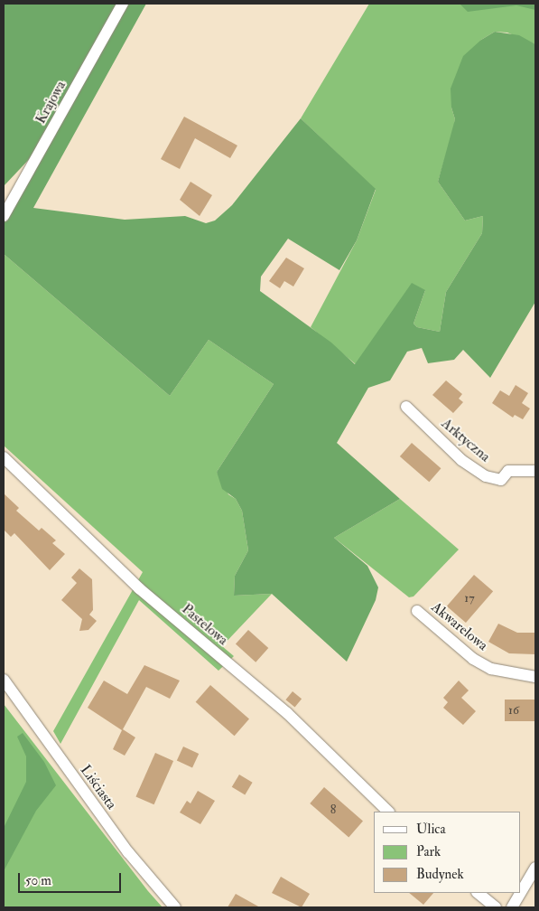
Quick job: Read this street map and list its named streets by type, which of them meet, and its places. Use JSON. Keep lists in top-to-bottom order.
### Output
{
  "streets": {
    "street": [
      "Krajowa",
      "Arktyczna",
      "Pastelowa",
      "Akwarelowa",
      "Liściasta"
    ]
  },
  "house_numbers": ["17", "16", "8"],
  "legend": ["Ulica", "Park", "Budynek"],
  "scale_bar": "50 m"
}
